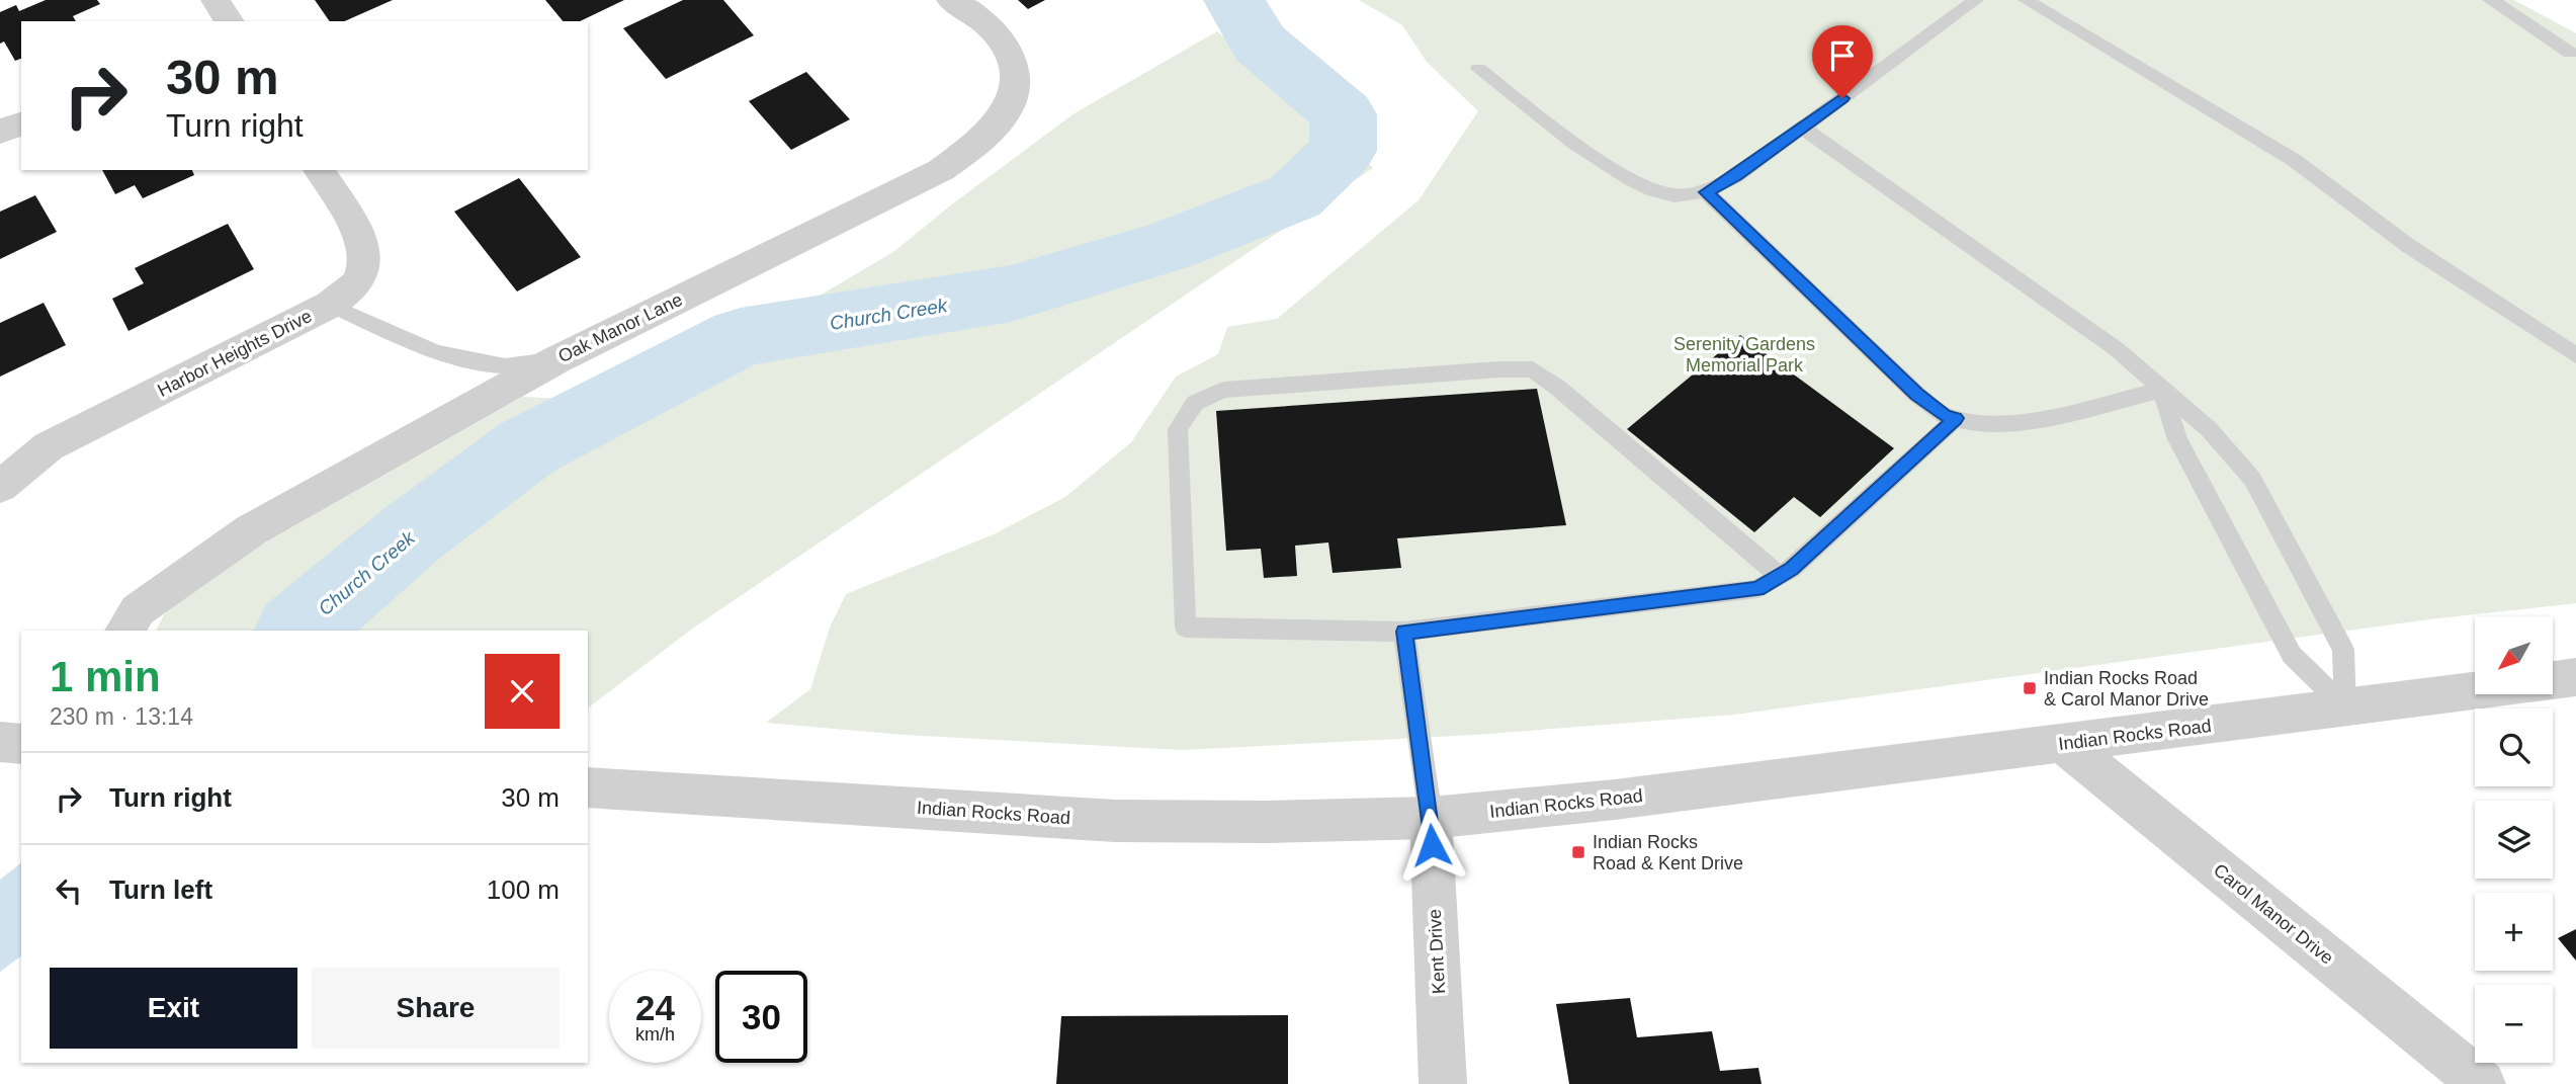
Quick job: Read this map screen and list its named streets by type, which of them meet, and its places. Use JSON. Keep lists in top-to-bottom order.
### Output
{
  "streets": {
    "street": [
      "Oak Manor Lane",
      "Harbor Heights Drive",
      "Indian Rocks Road",
      "Carol Manor Drive",
      "Kent Drive"
    ]
  },
  "crossings": [
    ["Indian Rocks Road", "Carol Manor Drive"],
    ["Indian Rocks Road", "Kent Drive"]
  ],
  "water": ["Church Creek"],
  "parks": ["Serenity Gardens Memorial Park"],
  "places": {
    "transit": ["Indian Rocks Road & Carol Manor Drive", "Indian Rocks Road & Kent Drive"]
  },
  "north": "bottom left",
  "page": {
    "turn": ["30 m", "Turn right"],
    "map_buttons": ["+", "−"],
    "heading": ["1 min", "230 m · 13:14"],
    "list": [
      {
        "name": "Turn right",
        "value": "30 m"
      },
      {
        "name": "Turn left",
        "value": "100 m"
      }
    ],
    "buttons": ["Exit", "Share"],
    "speed": "24 km/h",
    "limit": "30"
  }
}
